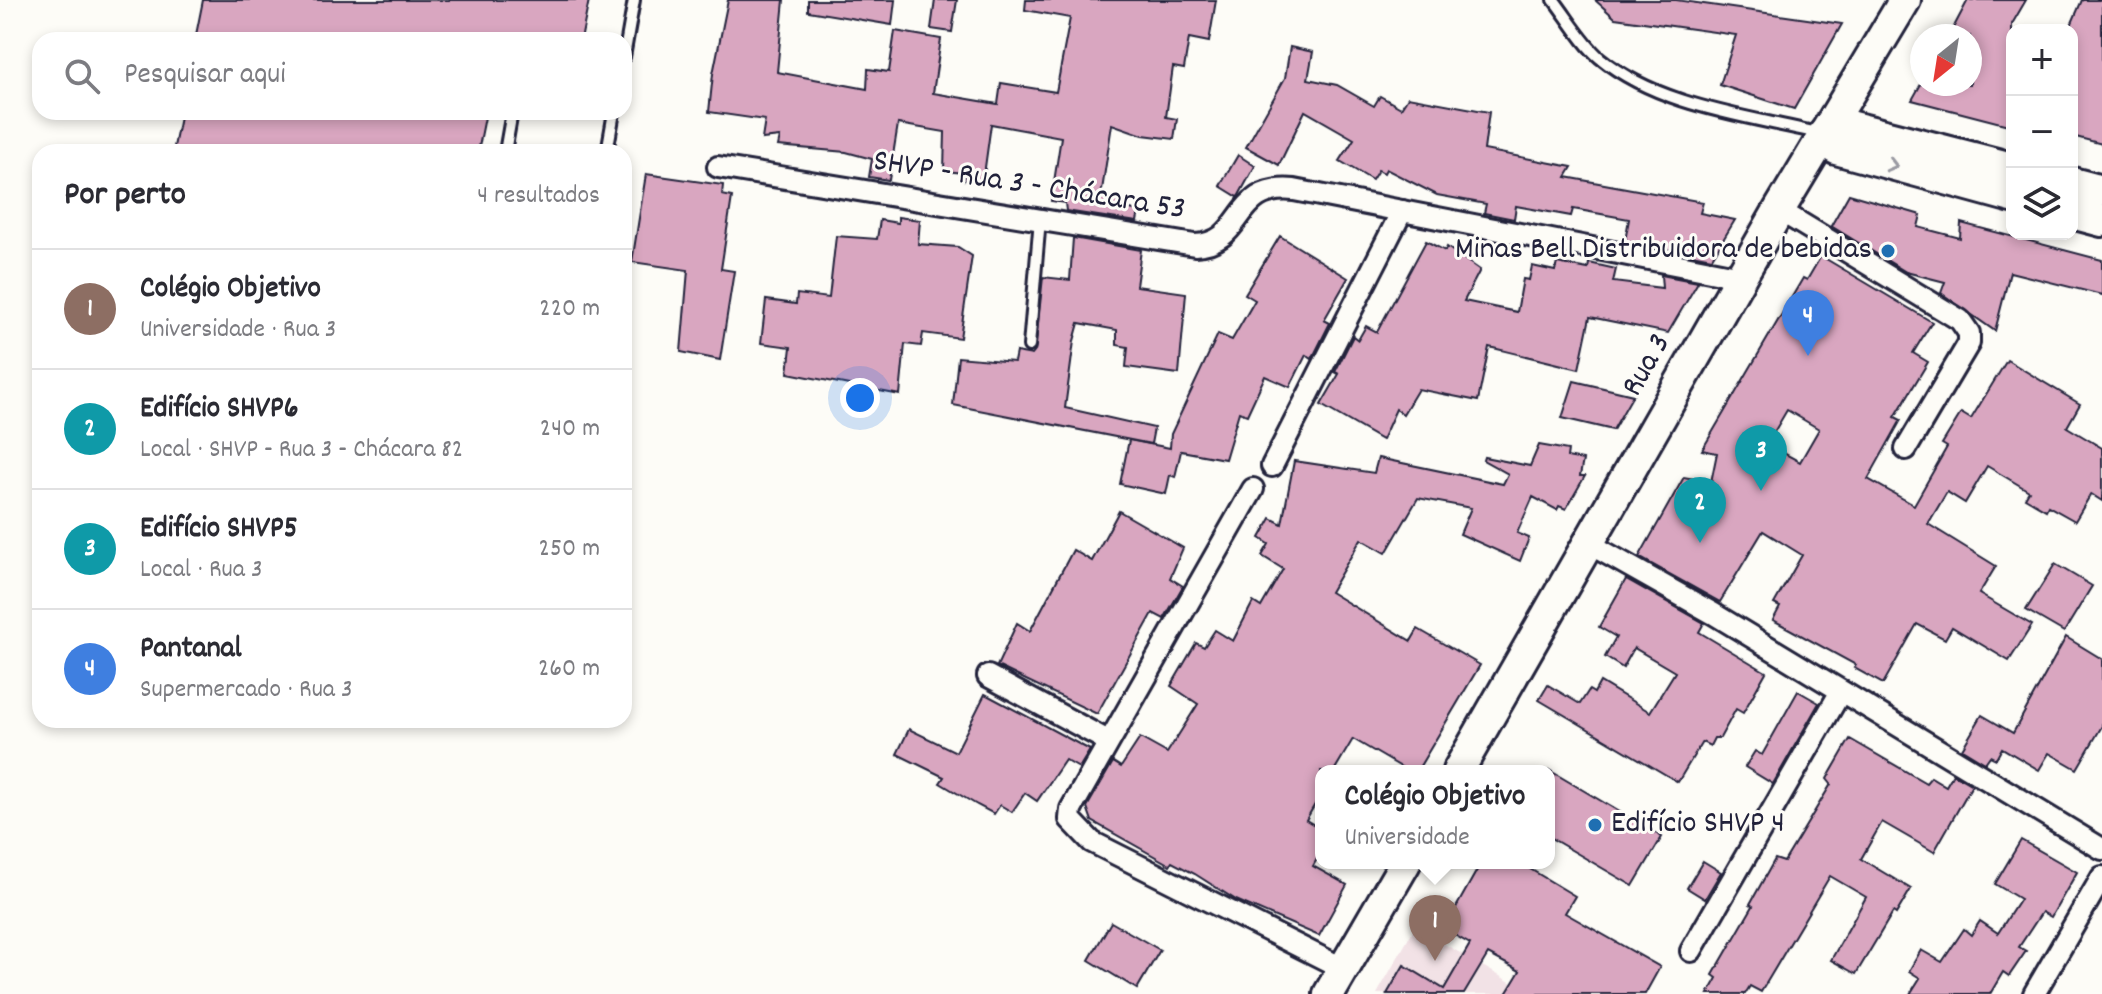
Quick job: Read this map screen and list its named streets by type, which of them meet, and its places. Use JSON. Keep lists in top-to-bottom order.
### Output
{
  "streets": {
    "main road": ["Rua 3"],
    "street": ["SHVP - Rua 3 - Chácara 53"]
  },
  "crossings": [
    ["SHVP - Rua 3 - Chácara 53", "Rua 3"]
  ],
  "places": ["Minas Bell Distribuidora de bebidas", "Edifício SHVP 4"],
  "north": "bottom left",
  "page": {
    "map_buttons": ["+", "−"],
    "search": "Pesquisar aqui",
    "heading": ["Por perto", "4 resultados"],
    "list": [
      {
        "mark": "1",
        "name": "Colégio Objetivo",
        "note": "Universidade · Rua 3",
        "value": "220 m"
      },
      {
        "mark": "2",
        "name": "Edifício SHVP6",
        "note": "Local · SHVP - Rua 3 - Chácara 82",
        "value": "240 m"
      },
      {
        "mark": "3",
        "name": "Edifício SHVP5",
        "note": "Local · Rua 3",
        "value": "250 m"
      },
      {
        "mark": "4",
        "name": "Pantanal",
        "note": "Supermercado · Rua 3",
        "value": "260 m"
      }
    ],
    "pins": [
      "4",
      "3",
      "2",
      "1"
    ],
    "popup": ["Colégio Objetivo", "Universidade"]
  }
}
